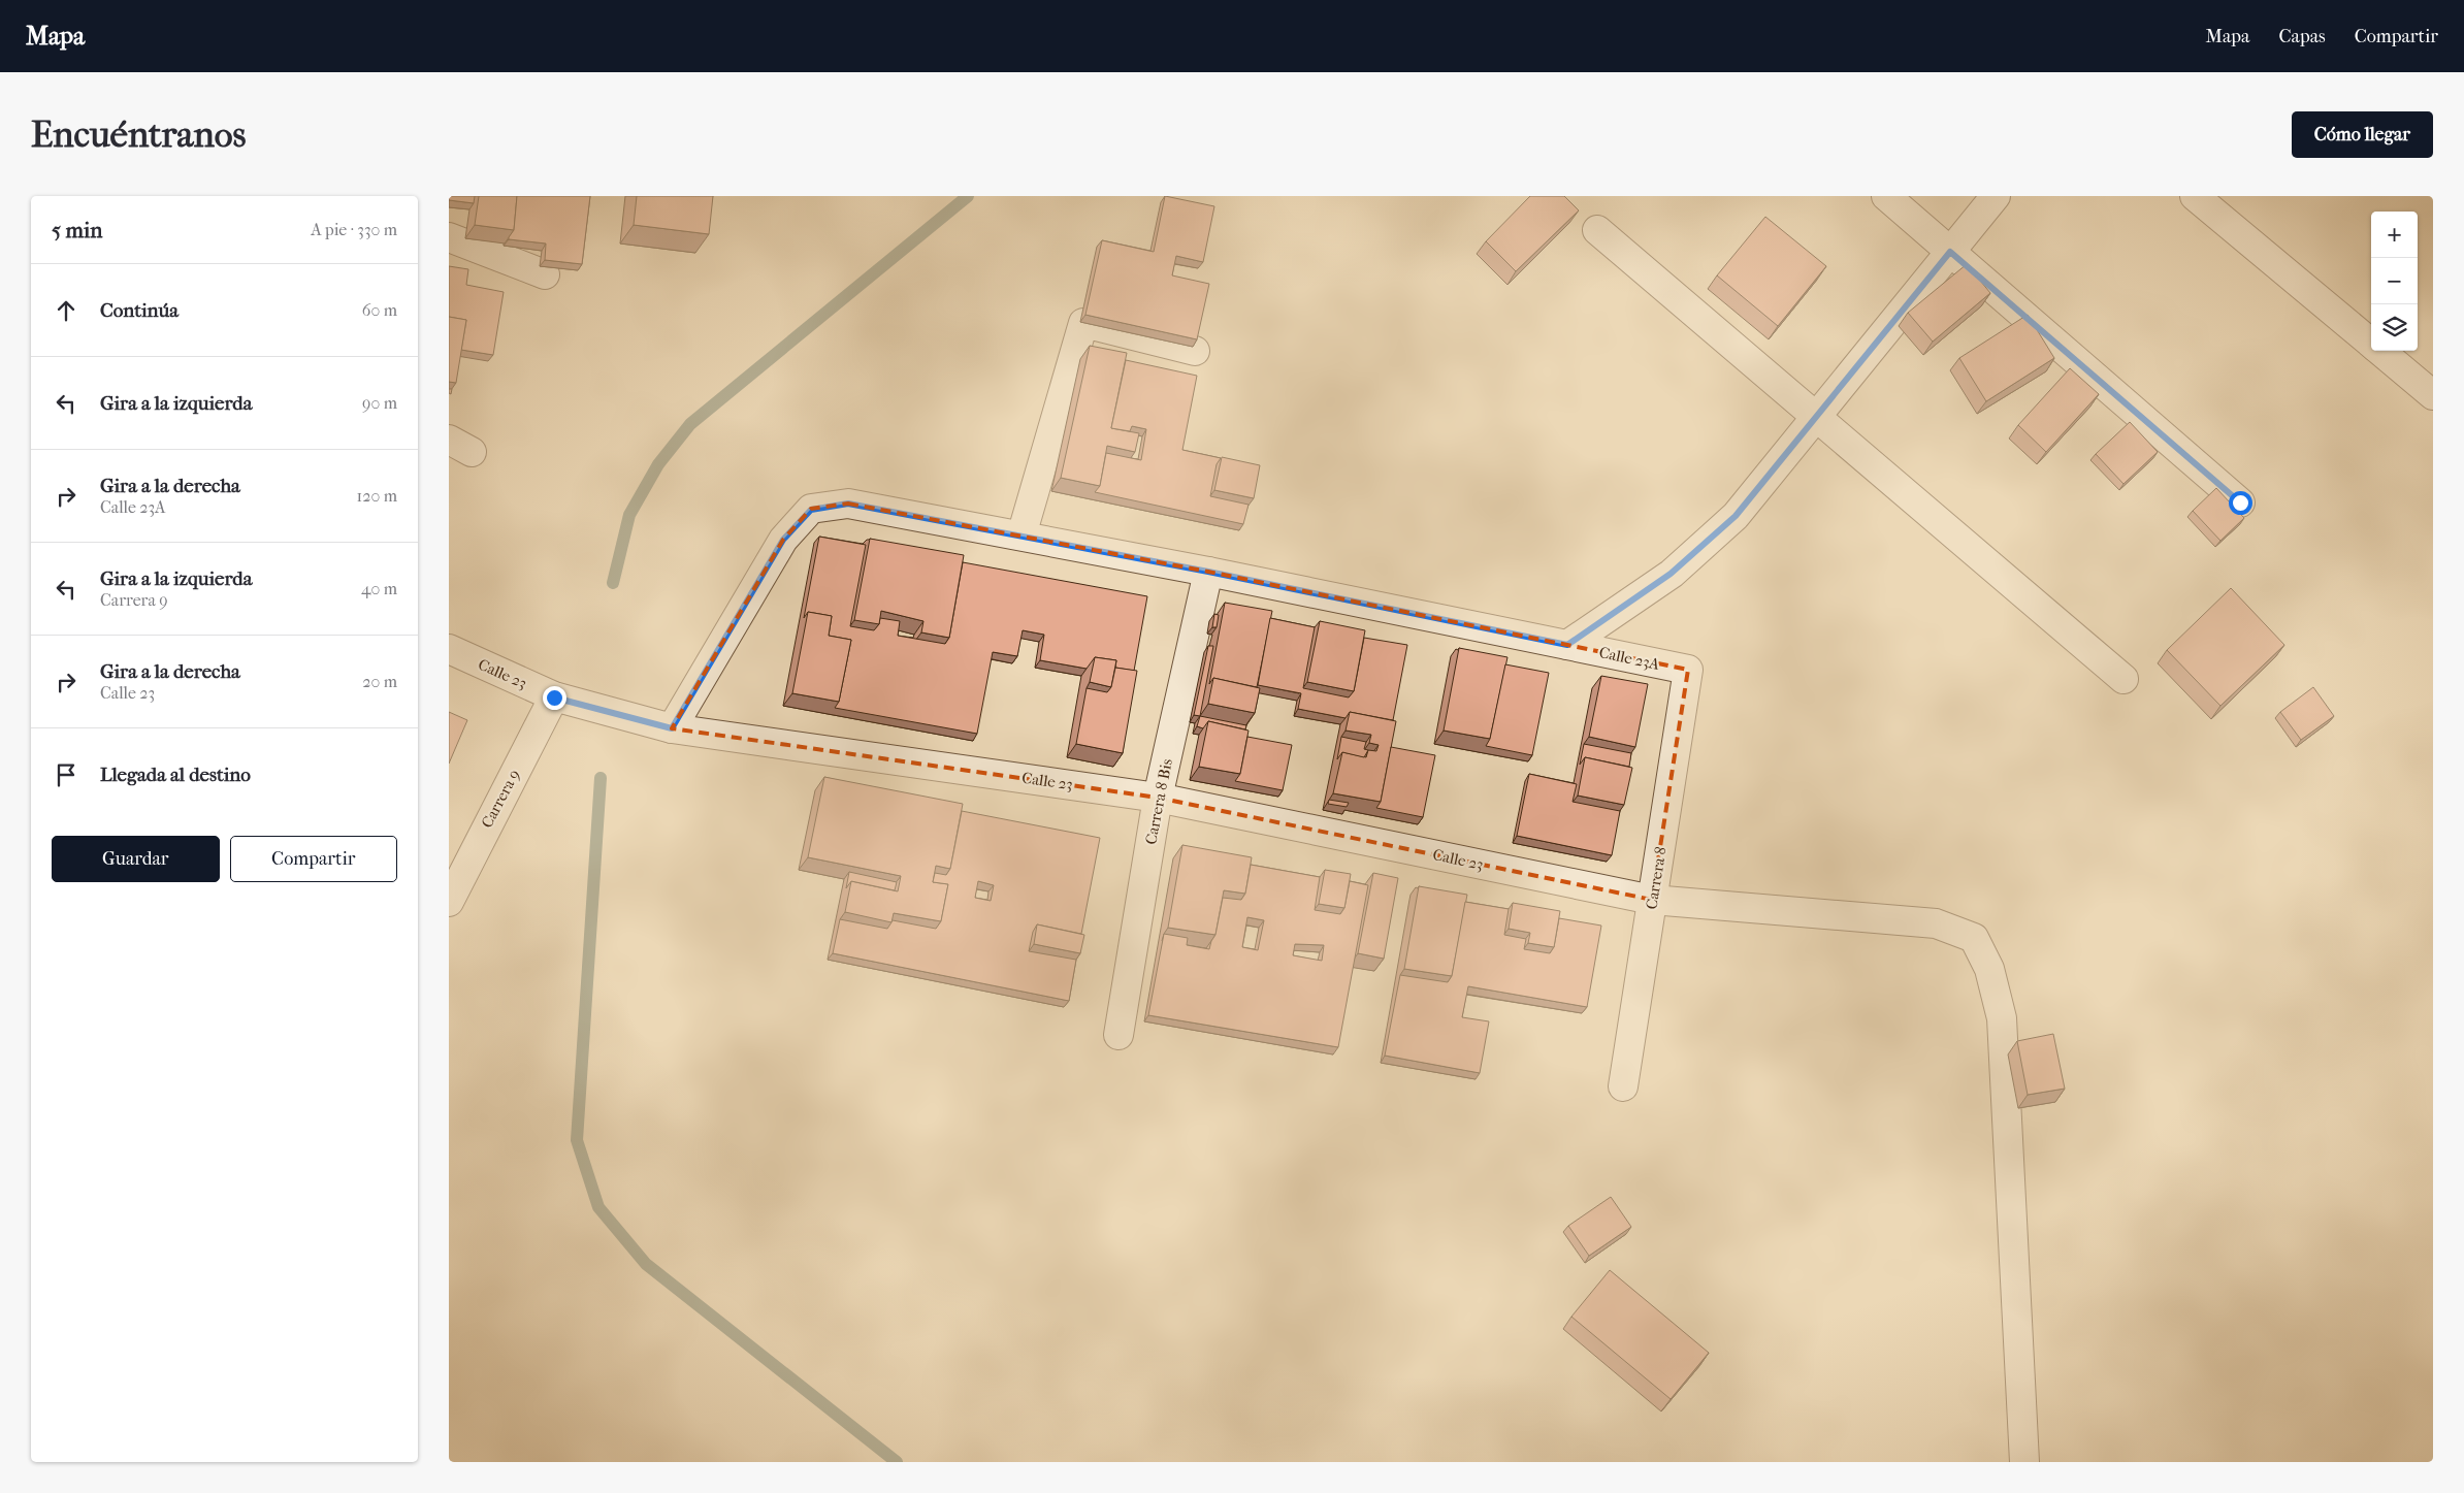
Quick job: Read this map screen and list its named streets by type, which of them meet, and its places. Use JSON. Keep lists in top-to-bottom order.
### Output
{
  "streets": {
    "street": [
      "Calle 23A",
      "Calle 23",
      "Carrera 9",
      "Carrera 8 Bis",
      "Carrera 8"
    ]
  },
  "crossings": [
    ["Calle 23A", "Calle 23"],
    ["Calle 23A", "Carrera 8 Bis"],
    ["Calle 23A", "Carrera 8"],
    ["Calle 23", "Carrera 9"],
    ["Calle 23", "Carrera 8 Bis"],
    ["Calle 23", "Carrera 8"]
  ],
  "page": {
    "header": "Mapa",
    "nav": ["Mapa", "Capas", "Compartir"],
    "buttons": [
      "Cómo llegar",
      ["Guardar", "Compartir"]
    ],
    "title": "Encuéntranos",
    "heading": ["5 min", "A pie · 330 m"],
    "map_buttons": ["+", "−"],
    "list": [
      ["Continúa", "60 m"],
      ["Gira a la izquierda", "90 m"],
      ["Gira a la derecha", "Calle 23A", "120 m"],
      ["Gira a la izquierda", "Carrera 9", "40 m"],
      ["Gira a la derecha", "Calle 23", "20 m"],
      "Llegada al destino"
    ]
  }
}
